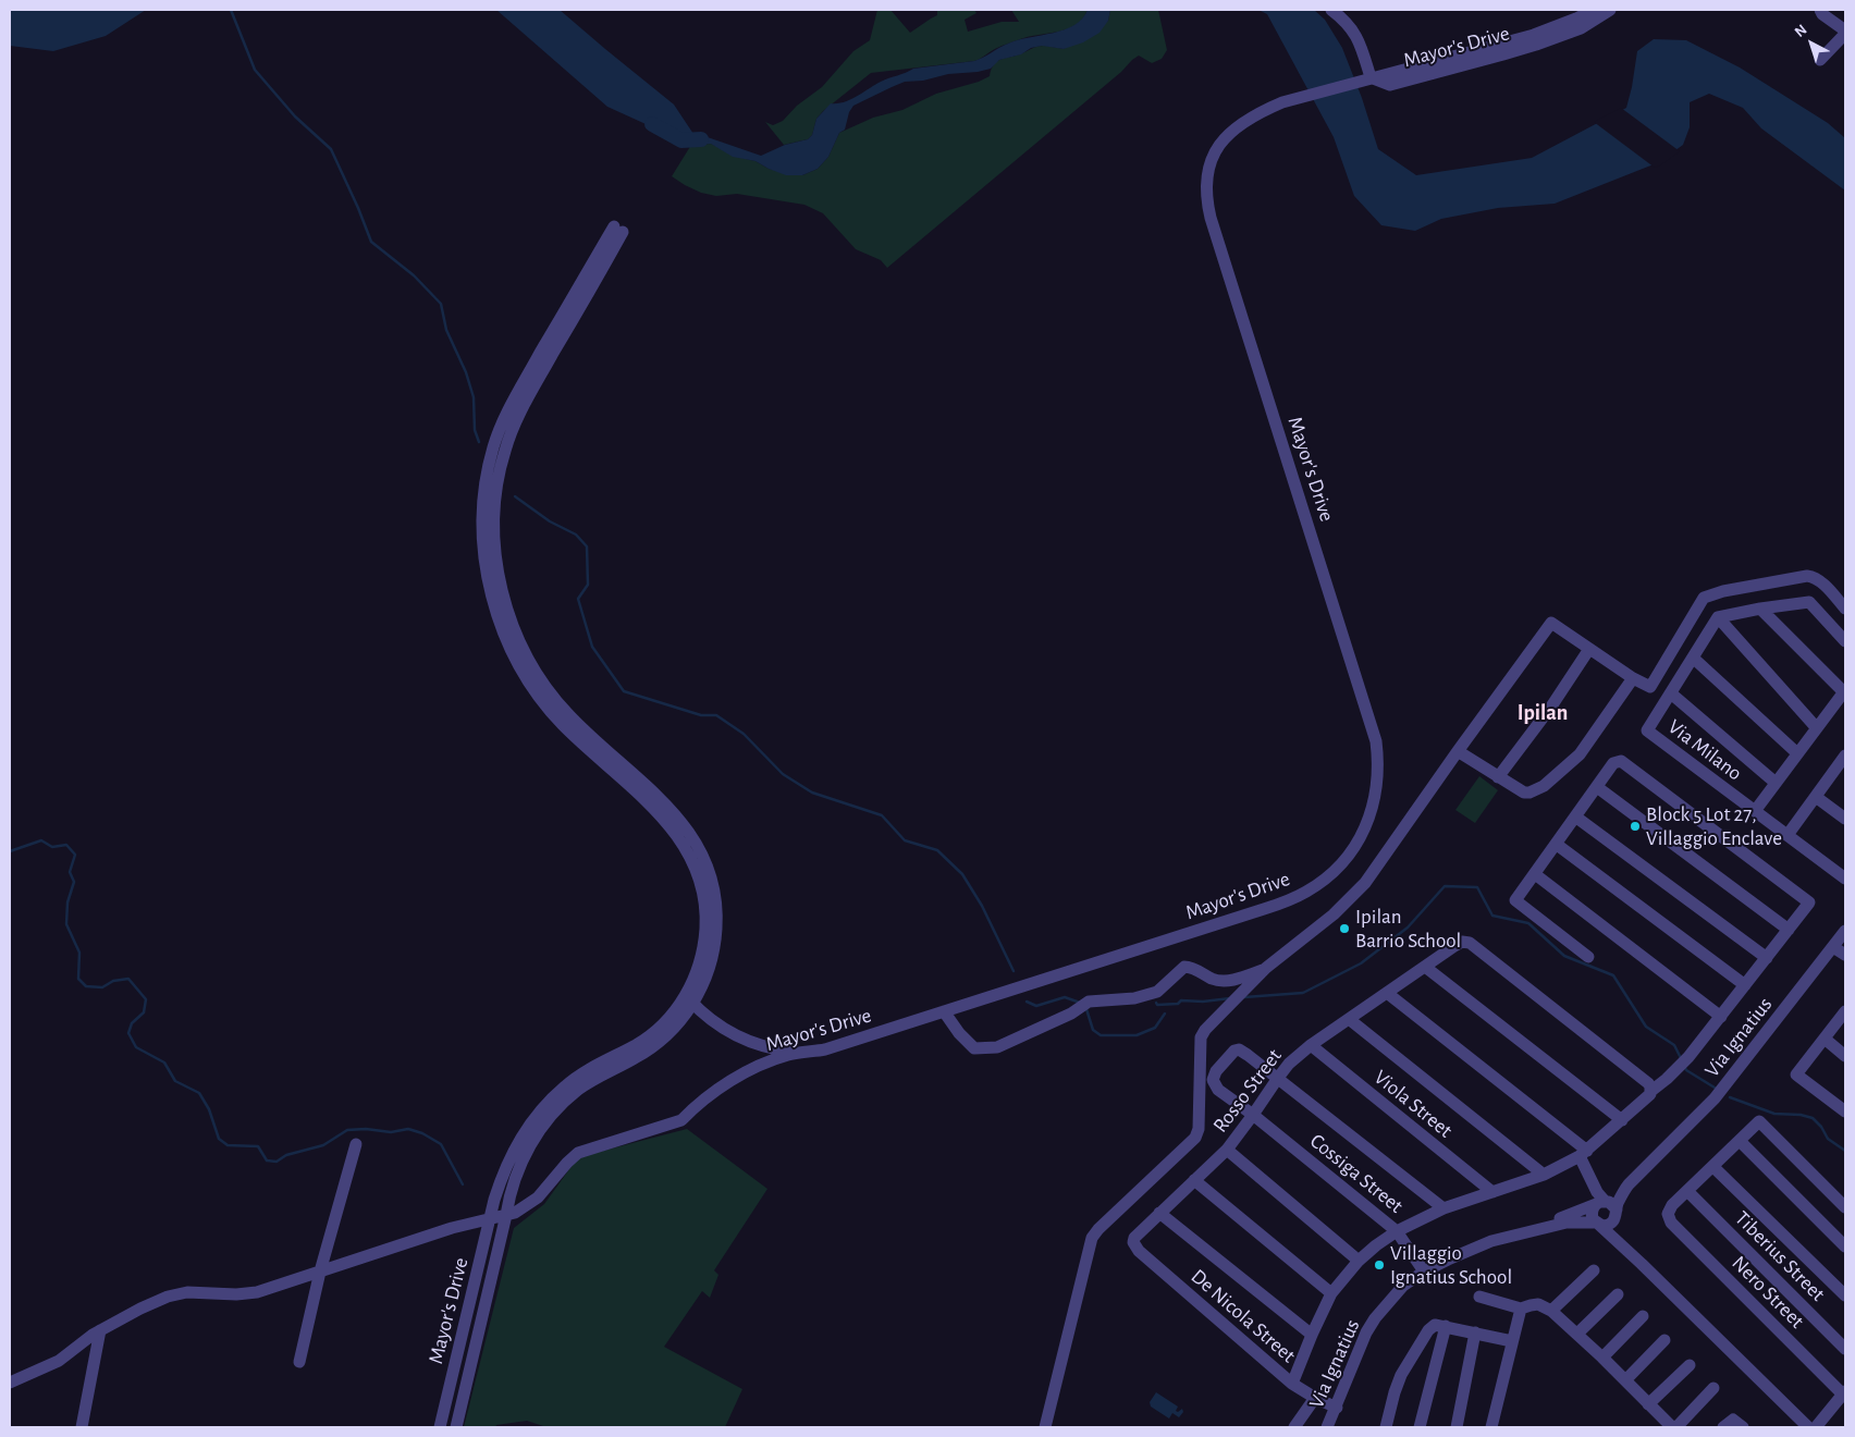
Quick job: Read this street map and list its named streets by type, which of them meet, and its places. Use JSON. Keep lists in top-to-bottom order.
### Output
{
  "streets": {
    "street": [
      "Mayor's Drive",
      "Via Milano",
      "Via Ignatius",
      "Rosso Street",
      "Viola Street",
      "Cossiga Street",
      "Tiberius Street",
      "Nero Street",
      "De Nicola Street"
    ]
  },
  "crossings": [
    ["Via Ignatius", "Cossiga Street"],
    ["Via Ignatius", "De Nicola Street"],
    ["Rosso Street", "Viola Street"],
    ["Rosso Street", "Cossiga Street"],
    ["Rosso Street", "De Nicola Street"],
    ["Tiberius Street", "Nero Street"]
  ],
  "districts": ["Ipilan"],
  "places": ["Block 5 Lot 27, Villaggio Enclave", "Ipilan Barrio School", "Villaggio Ignatius School"],
  "north": "top left"
}
